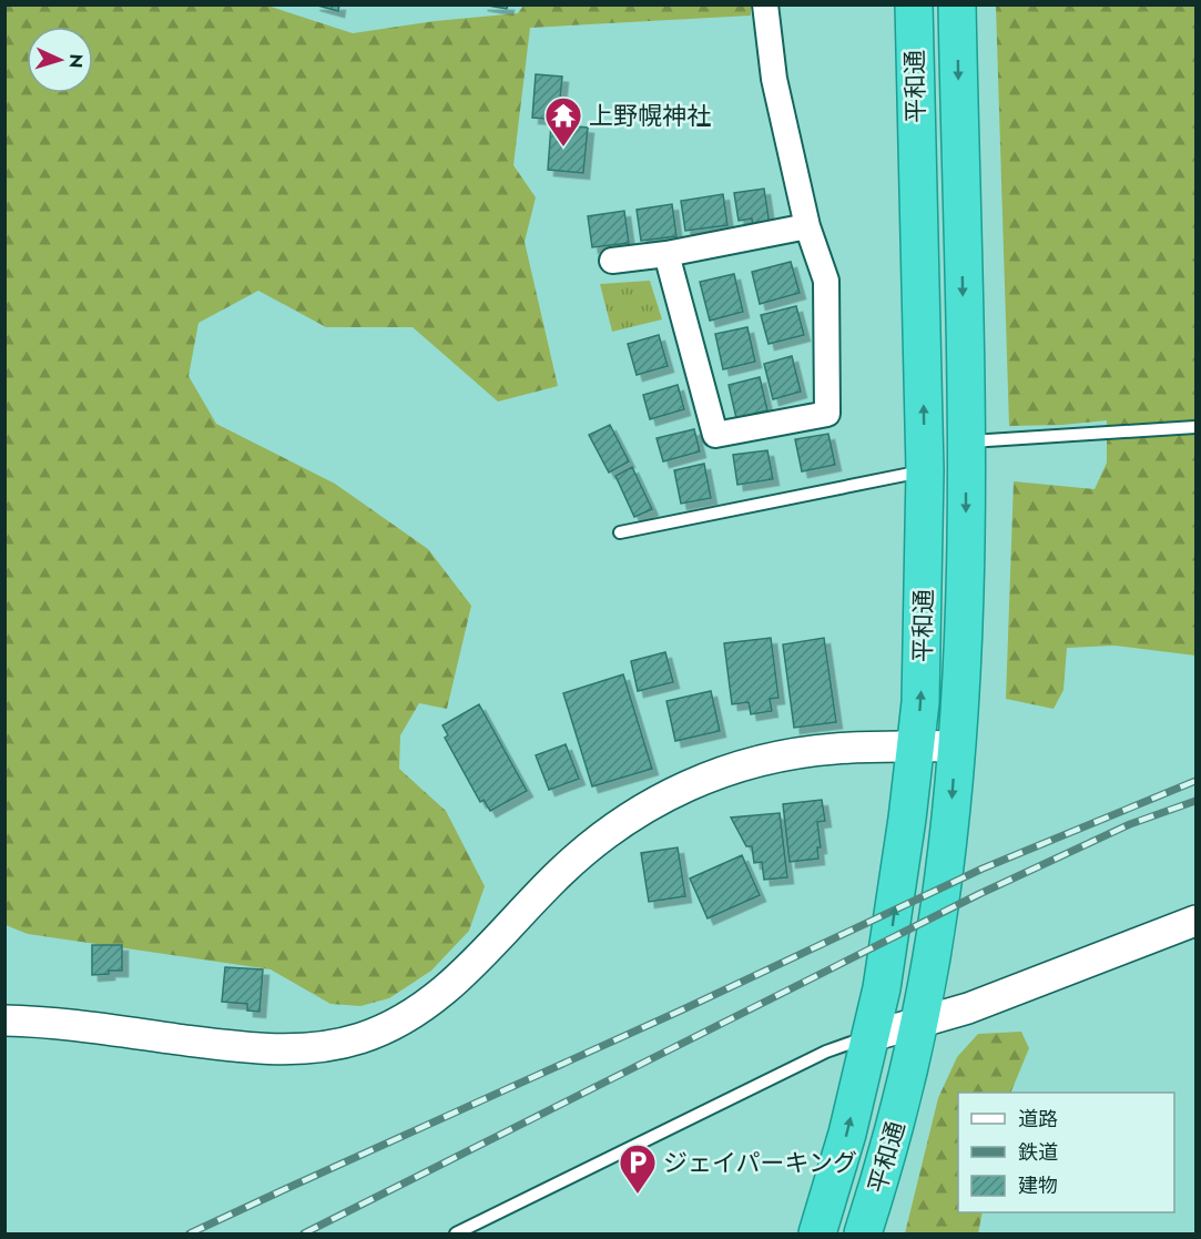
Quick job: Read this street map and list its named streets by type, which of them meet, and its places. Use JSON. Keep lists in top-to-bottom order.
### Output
{
  "streets": {
    "highway": ["平和通"]
  },
  "places": {
    "temple": ["上野幌神社"],
    "parking": ["ジェイパーキング"]
  },
  "legend": ["道路", "鉄道", "建物"],
  "north": "right"
}
